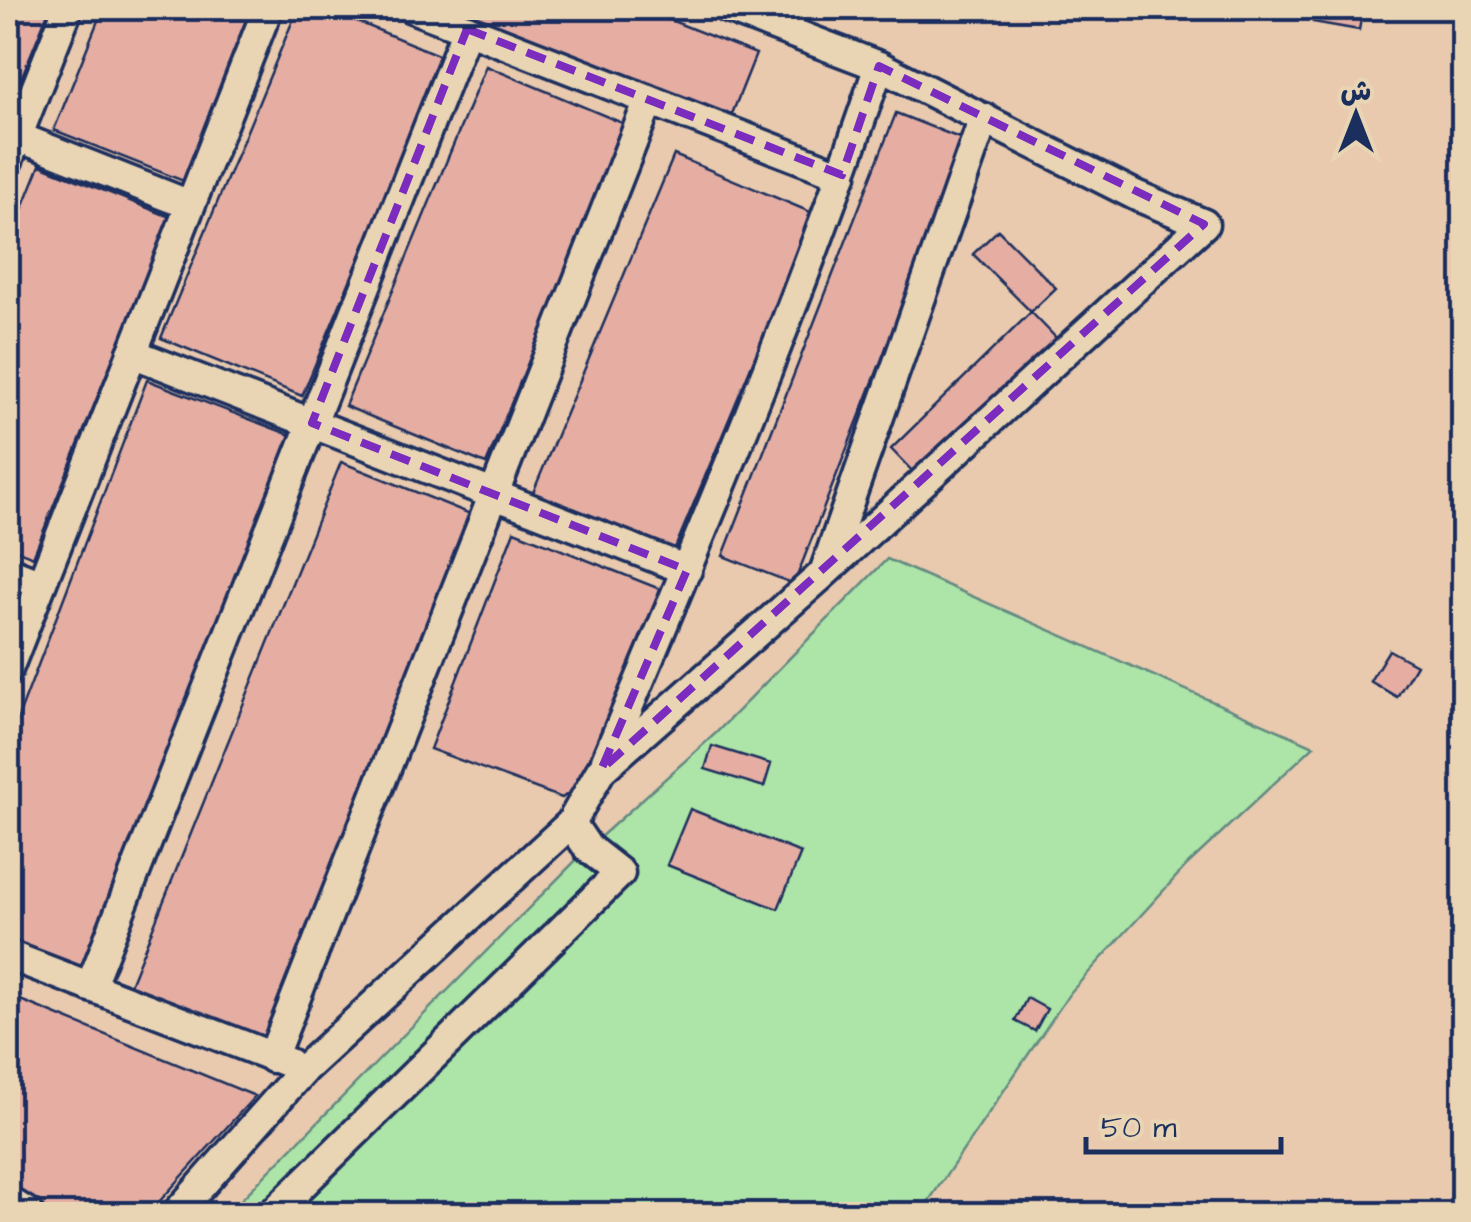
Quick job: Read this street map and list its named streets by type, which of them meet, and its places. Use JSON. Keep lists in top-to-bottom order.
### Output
{
  "scale_bar": "50 m",
  "north": "top"
}
